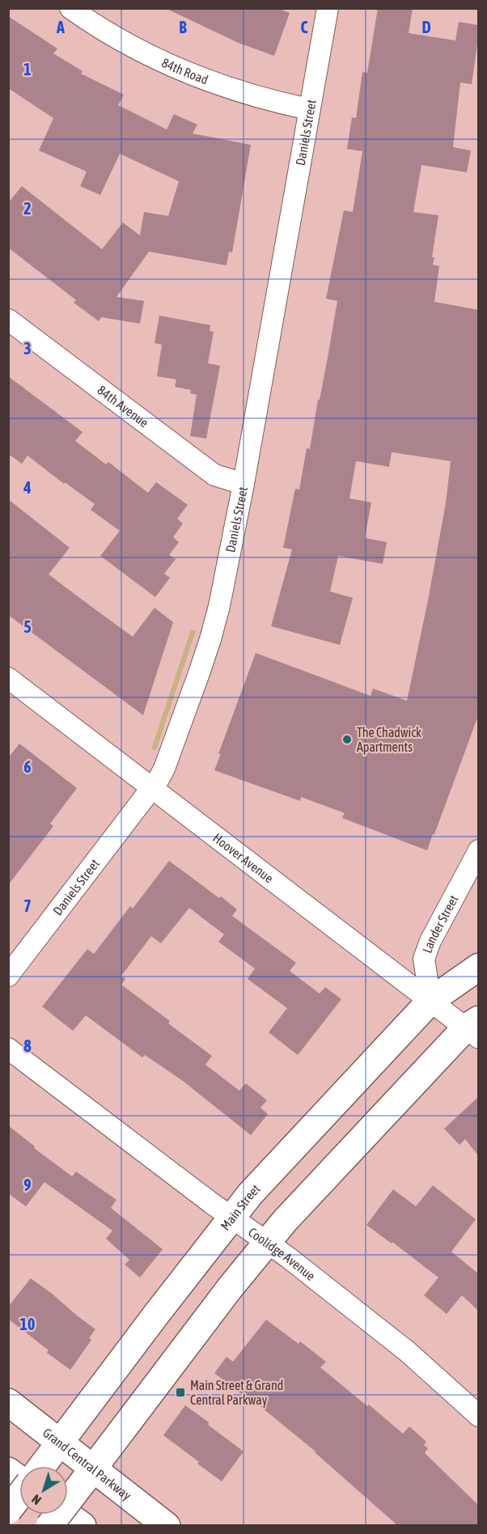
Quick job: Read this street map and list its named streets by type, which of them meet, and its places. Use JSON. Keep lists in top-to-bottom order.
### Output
{
  "streets": {
    "main road": ["Main Street", "Grand Central Parkway"],
    "street": [
      "84th Road",
      "Daniels Street",
      "84th Avenue",
      "Hoover Avenue",
      "Lander Street",
      "Coolidge Avenue"
    ]
  },
  "crossings": [
    ["84th Road", "Daniels Street"],
    ["Daniels Street", "84th Avenue"],
    ["Daniels Street", "Hoover Avenue"],
    ["Hoover Avenue", "Lander Street"],
    ["Hoover Avenue", "Main Street"],
    ["Lander Street", "Main Street"],
    ["Main Street", "Coolidge Avenue"],
    ["Main Street", "Grand Central Parkway"]
  ],
  "places": {
    "other": ["The Chadwick Apartments"],
    "transit": ["Main Street & Grand Central Parkway"]
  },
  "north": "bottom left",
  "grid": {
    "columns": [
      "A",
      "B",
      "C",
      "D"
    ],
    "rows": [
      "1",
      "2",
      "3",
      "4",
      "5",
      "6",
      "7",
      "8",
      "9",
      "10"
    ]
  }
}
